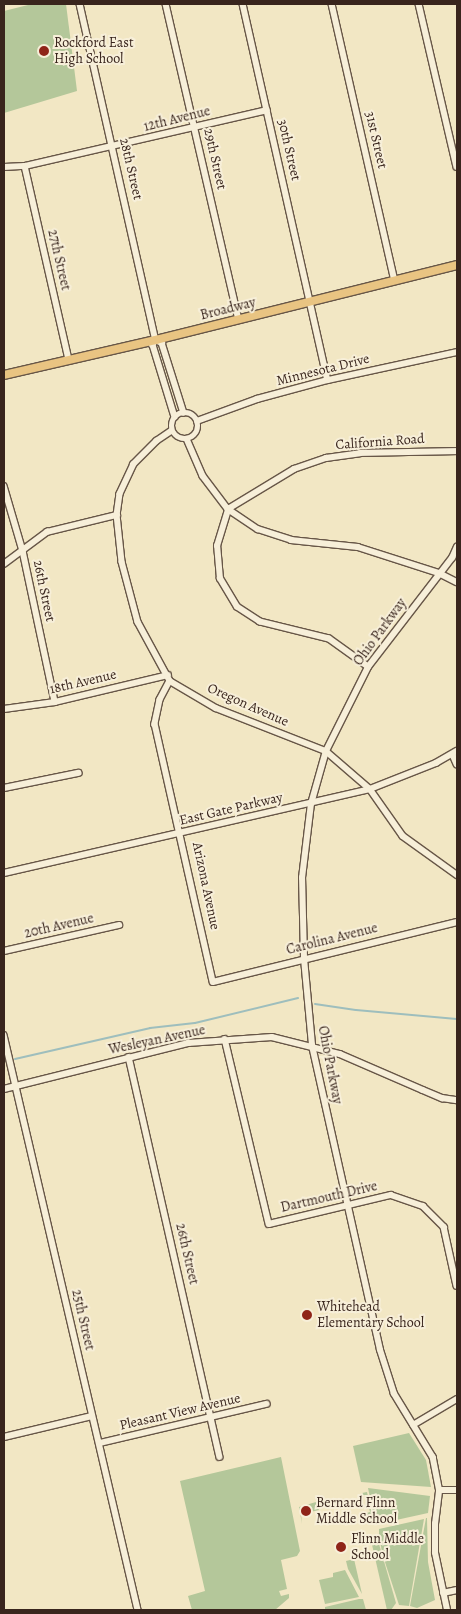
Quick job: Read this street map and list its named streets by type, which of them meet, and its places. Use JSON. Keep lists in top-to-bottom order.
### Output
{
  "streets": {
    "main road": ["Broadway"],
    "street": [
      "12th Avenue",
      "31st Street",
      "30th Street",
      "29th Street",
      "28th Street",
      "27th Street",
      "Minnesota Drive",
      "California Road",
      "26th Street",
      "Ohio Parkway",
      "18th Avenue",
      "Oregon Avenue",
      "East Gate Parkway",
      "Arizona Avenue",
      "20th Avenue",
      "Carolina Avenue",
      "Wesleyan Avenue",
      "Dartmouth Drive",
      "25th Street",
      "Pleasant View Avenue"
    ]
  },
  "crossings": [
    ["12th Avenue", "30th Street"],
    ["12th Avenue", "29th Street"],
    ["12th Avenue", "28th Street"],
    ["12th Avenue", "27th Street"],
    ["31st Street", "Broadway"],
    ["30th Street", "Broadway"],
    ["30th Street", "Minnesota Drive"],
    ["29th Street", "Broadway"],
    ["28th Street", "Broadway"],
    ["27th Street", "Broadway"],
    ["Minnesota Drive", "Oregon Avenue"],
    ["26th Street", "18th Avenue"],
    ["26th Street", "Wesleyan Avenue"],
    ["26th Street", "Pleasant View Avenue"],
    ["Ohio Parkway", "Oregon Avenue"],
    ["Ohio Parkway", "East Gate Parkway"],
    ["Ohio Parkway", "Carolina Avenue"],
    ["Ohio Parkway", "Wesleyan Avenue"],
    ["Ohio Parkway", "Dartmouth Drive"],
    ["18th Avenue", "Oregon Avenue"],
    ["18th Avenue", "Arizona Avenue"],
    ["Oregon Avenue", "East Gate Parkway"],
    ["Oregon Avenue", "Arizona Avenue"],
    ["East Gate Parkway", "Arizona Avenue"],
    ["Arizona Avenue", "Carolina Avenue"],
    ["Wesleyan Avenue", "Dartmouth Drive"],
    ["Wesleyan Avenue", "25th Street"],
    ["25th Street", "Pleasant View Avenue"]
  ],
  "places": [
    "Rockford East High School",
    "Whitehead Elementary School",
    "Bernard Flinn Middle School",
    "Flinn Middle School"
  ]
}
